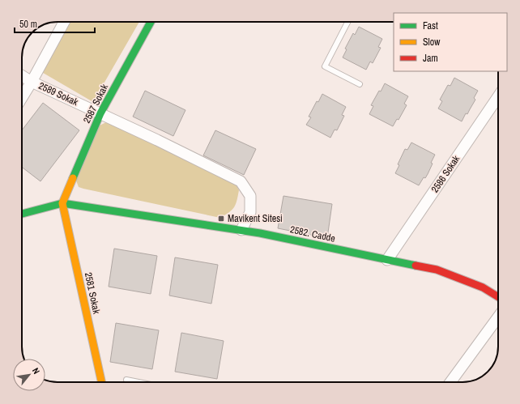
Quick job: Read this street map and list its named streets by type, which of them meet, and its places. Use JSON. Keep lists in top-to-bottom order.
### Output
{
  "streets": {
    "street": [
      "2589 Sokak",
      "2587 Sokak",
      "2586 Sokak",
      "2582. Cadde",
      "2581 Sokak"
    ]
  },
  "crossings": [
    ["2589 Sokak", "2587 Sokak"],
    ["2589 Sokak", "2582. Cadde"],
    ["2587 Sokak", "2582. Cadde"],
    ["2587 Sokak", "2581 Sokak"],
    ["2586 Sokak", "2582. Cadde"],
    ["2582. Cadde", "2581 Sokak"]
  ],
  "places": {
    "transit": ["Mavikent Sitesi"]
  },
  "legend": ["Fast", "Slow", "Jam"],
  "scale_bar": "50 m",
  "north": "top right"
}
